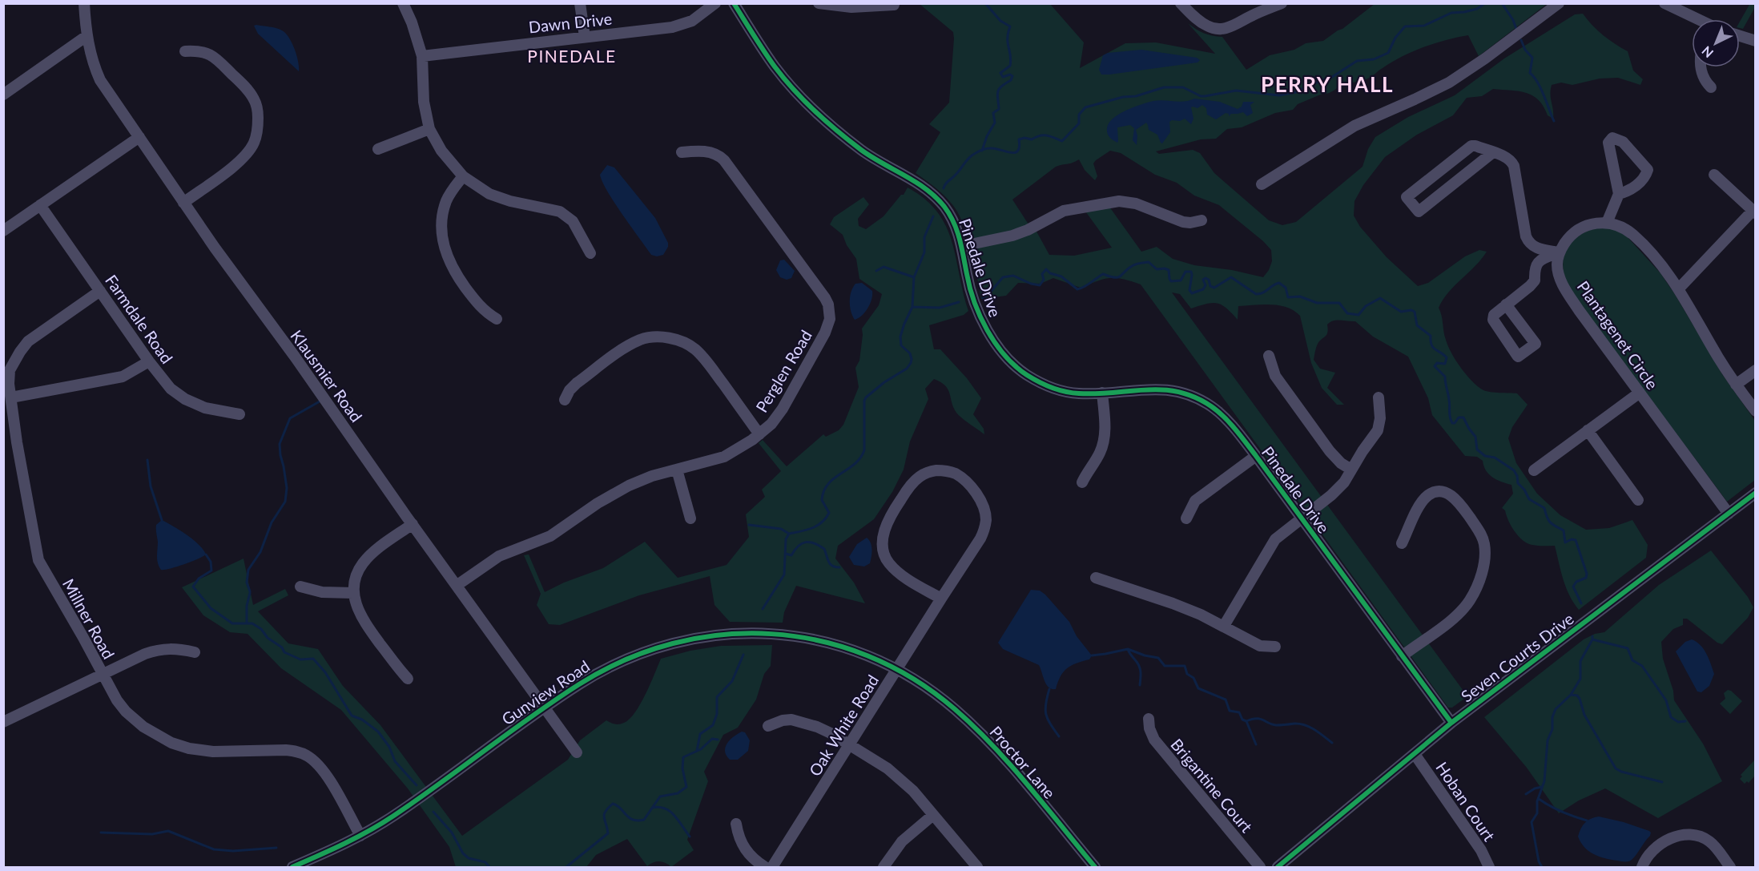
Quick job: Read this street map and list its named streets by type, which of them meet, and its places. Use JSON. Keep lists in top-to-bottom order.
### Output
{
  "streets": {
    "street": [
      "Dawn Drive",
      "Pinedale Drive",
      "Farmdale Road",
      "Plantagenet Circle",
      "Perglen Road",
      "Klausmier Road",
      "Millner Road",
      "Seven Courts Drive",
      "Gunview Road",
      "Oak White Road",
      "Proctor Lane",
      "Brigantine Court",
      "Hoban Court"
    ]
  },
  "crossings": [
    ["Pinedale Drive", "Seven Courts Drive"],
    ["Farmdale Road", "Millner Road"],
    ["Plantagenet Circle", "Seven Courts Drive"],
    ["Perglen Road", "Klausmier Road"],
    ["Klausmier Road", "Gunview Road"],
    ["Millner Road", "Gunview Road"],
    ["Seven Courts Drive", "Hoban Court"],
    ["Gunview Road", "Oak White Road"],
    ["Gunview Road", "Proctor Lane"],
    ["Oak White Road", "Proctor Lane"]
  ],
  "districts": ["PINEDALE", "PERRY HALL"],
  "north": "bottom left"
}
